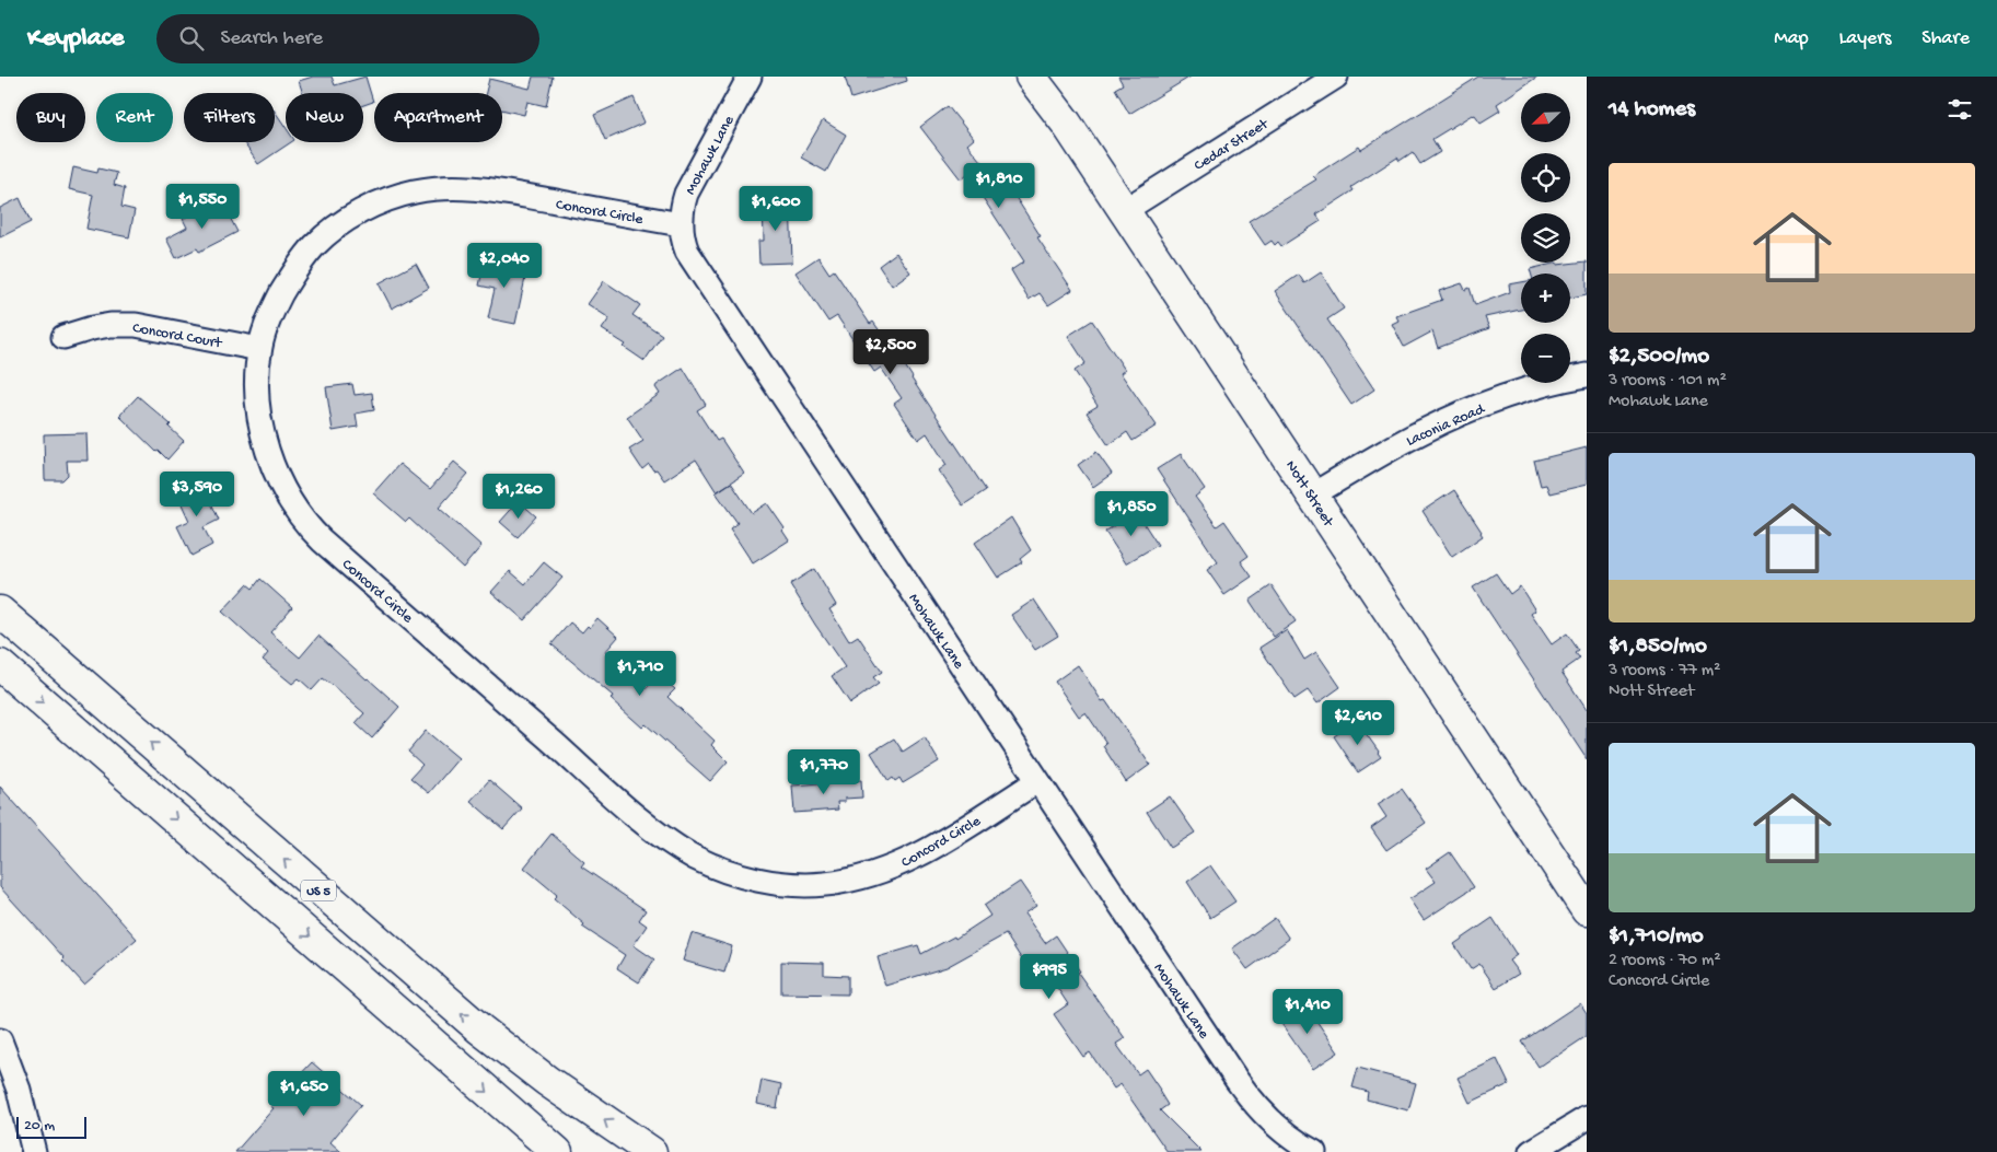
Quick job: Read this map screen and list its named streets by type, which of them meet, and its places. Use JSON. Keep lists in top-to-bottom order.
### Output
{
  "streets": {
    "main road": ["Nott Street", "US 5"],
    "street": [
      "Cedar Street",
      "Mohawk Lane",
      "Concord Circle",
      "Concord Court",
      "Laconia Road"
    ]
  },
  "crossings": [
    ["Cedar Street", "Nott Street"],
    ["Mohawk Lane", "Concord Circle"],
    ["Concord Circle", "Concord Court"],
    ["Laconia Road", "Nott Street"]
  ],
  "scale_bar": "20 m",
  "north": "bottom left",
  "page": {
    "header": "Keyplace",
    "search": "Search here",
    "nav": ["Map", "Layers", "Share"],
    "heading": "14 homes",
    "map_buttons": ["+", "−"],
    "chip": [
      "Buy",
      "Rent",
      "Filters",
      "New",
      "Apartment"
    ],
    "list": [
      {
        "name": "$2,500/mo",
        "note": "3 rooms · 101 m² · Mohawk Lane"
      },
      {
        "name": "$1,850/mo",
        "note": "3 rooms · 77 m² · Nott Street"
      },
      {
        "name": "$1,710/mo",
        "note": "2 rooms · 70 m² · Concord Circle"
      }
    ],
    "price": [
      "$1,810",
      "$1,550",
      "$1,600",
      "$2,040",
      "$2,500",
      "$3,590",
      "$1,260",
      "$1,850",
      "$1,710",
      "$2,610",
      "$1,770",
      "$995",
      "$1,410",
      "$1,650"
    ],
    "scale": "20 m"
  }
}
